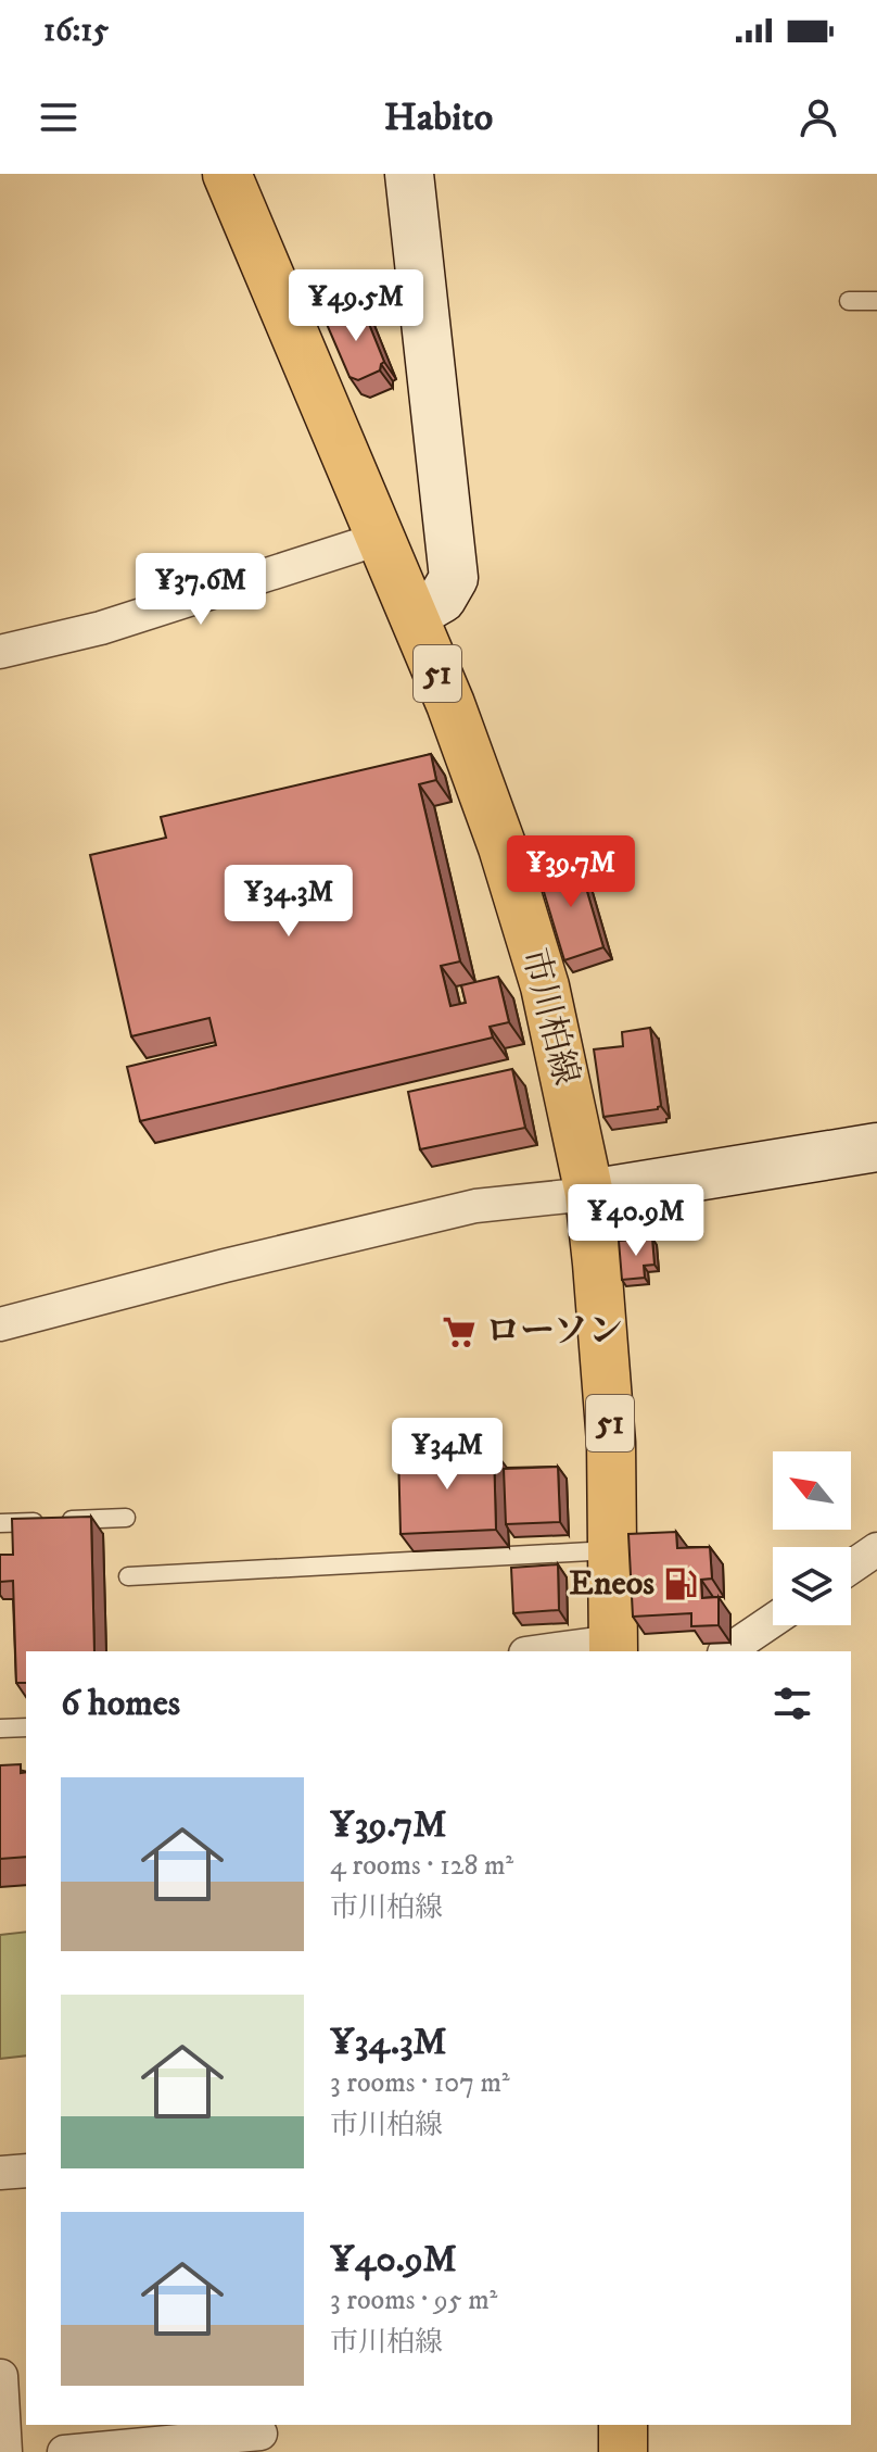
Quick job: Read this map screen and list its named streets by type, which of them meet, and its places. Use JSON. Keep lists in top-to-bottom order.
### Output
{
  "streets": {
    "main road": ["51", "市川柏線"]
  },
  "places": {
    "supermarket": ["ローソン"],
    "fuel station": ["Eneos"]
  },
  "north": "top left",
  "page": {
    "status": "16:15",
    "header": "Habito",
    "price": [
      "¥49.5M",
      "¥37.6M",
      "¥39.7M",
      "¥34.3M",
      "¥40.9M",
      "¥34M"
    ],
    "heading": "6 homes",
    "list": [
      {
        "name": "¥39.7M",
        "note": "4 rooms · 128 m² · 市川柏線"
      },
      {
        "name": "¥34.3M",
        "note": "3 rooms · 107 m² · 市川柏線"
      },
      {
        "name": "¥40.9M",
        "note": "3 rooms · 95 m² · 市川柏線"
      }
    ]
  }
}
